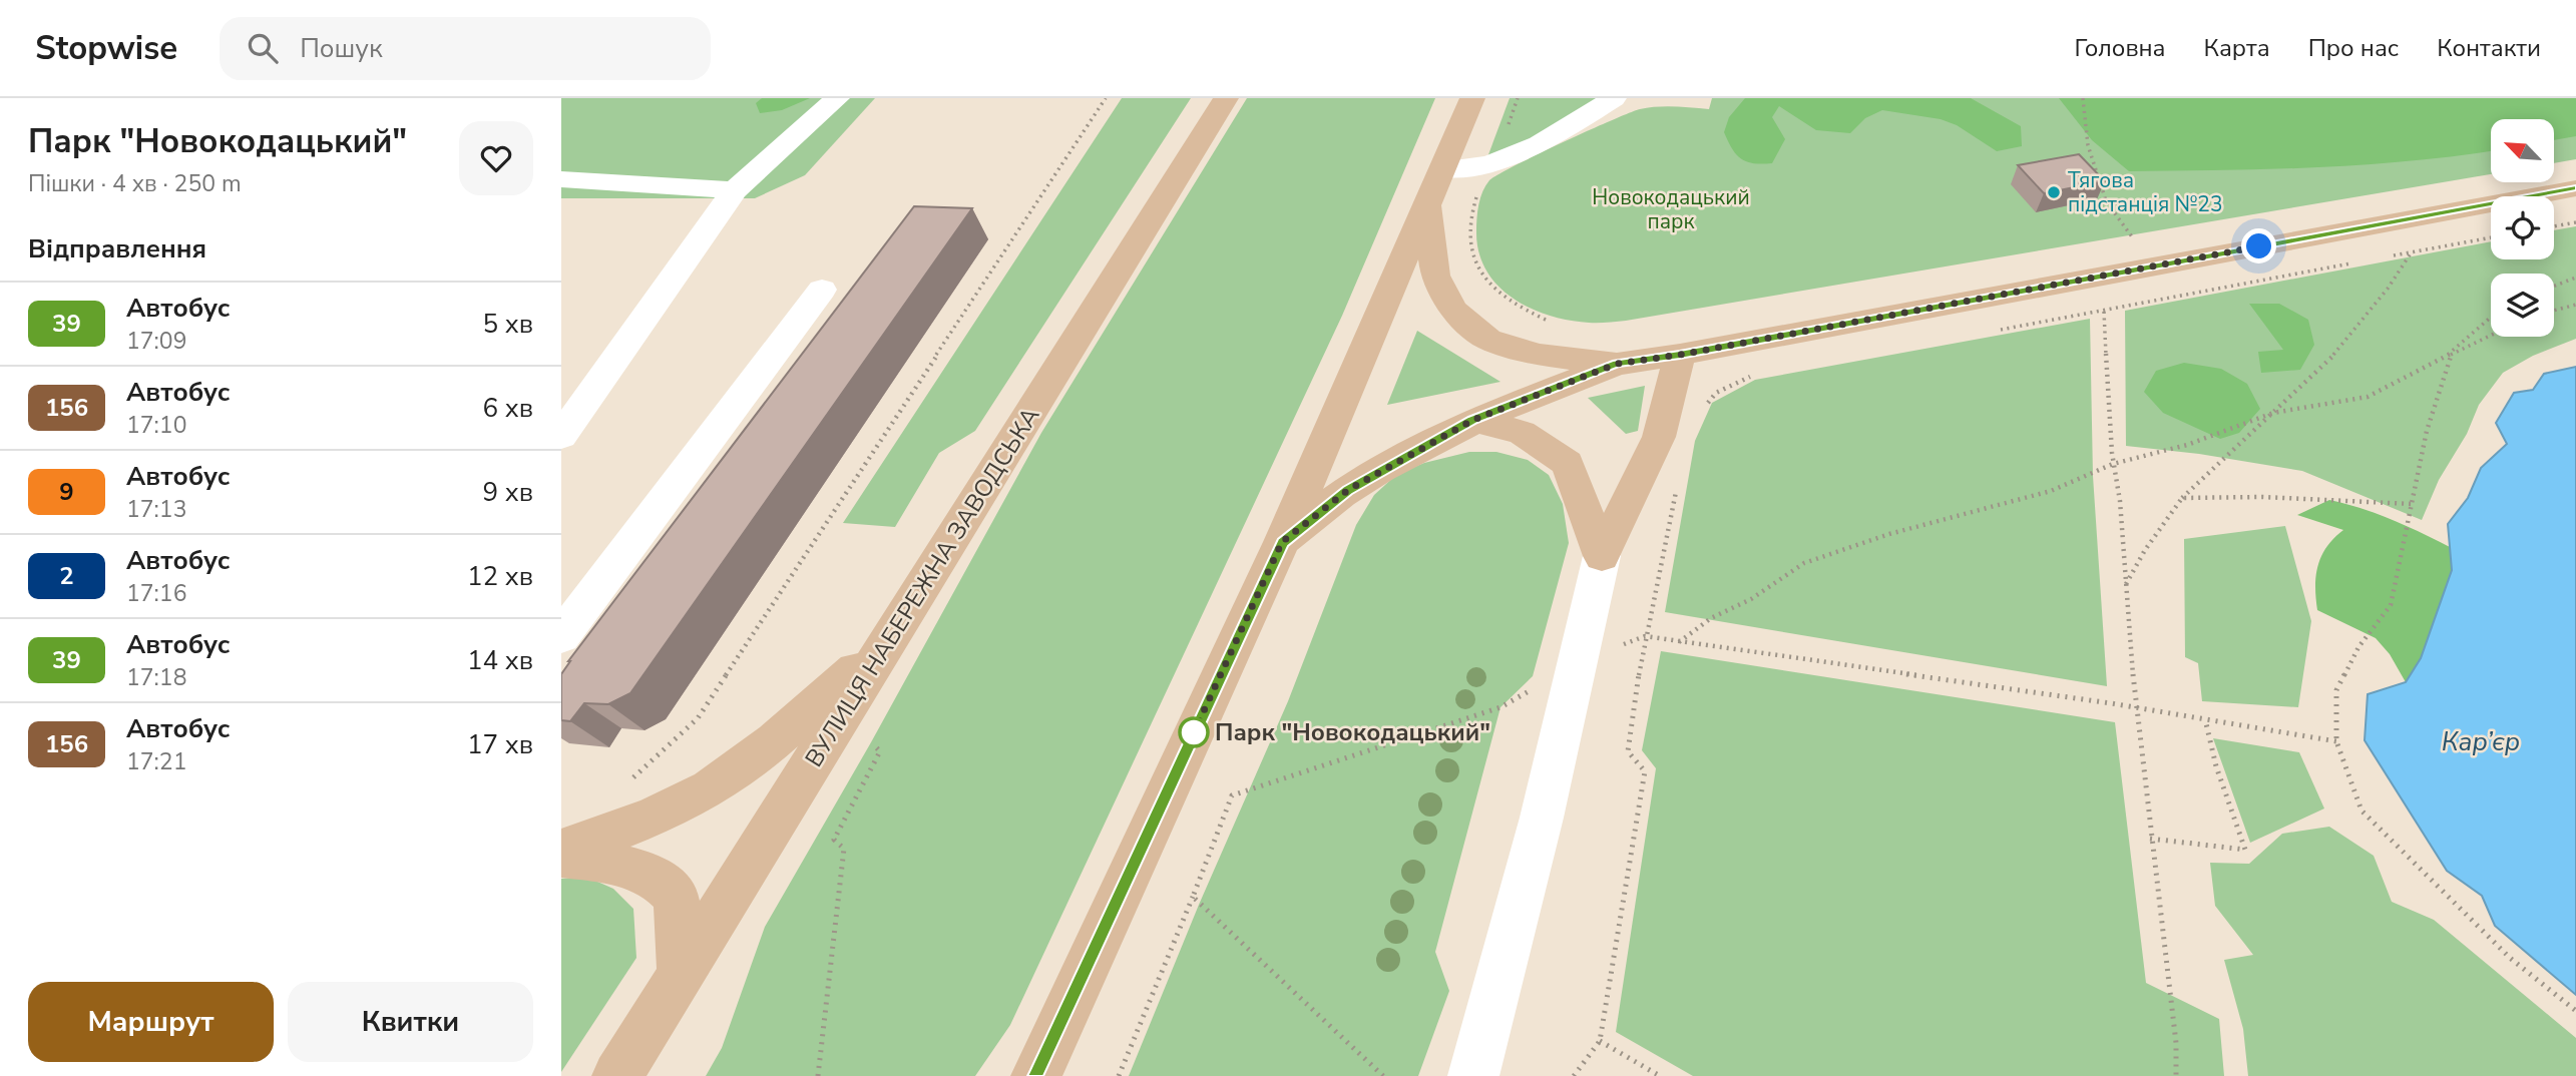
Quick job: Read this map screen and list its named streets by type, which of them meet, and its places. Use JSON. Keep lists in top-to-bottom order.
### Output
{
  "streets": {
    "main road": ["ВУЛИЦЯ НАБЕРЕЖНА ЗАВОДСЬКА"]
  },
  "water": ["Кар’єр"],
  "parks": ["Новокодацький парк"],
  "places": ["Тягова пiдстанцiя №23", "Парк \"Новокодацький\""],
  "lines": ["bus line 39"],
  "north": "top left",
  "page": {
    "header": "Stopwise",
    "search": "Пошук",
    "nav": [
      "Головна",
      "Карта",
      "Про нас",
      "Контакти"
    ],
    "heading": [
      ["Парк \"Новокодацький\"", "Пішки · 4 хв · 250 m"],
      "Відправлення"
    ],
    "list": [
      {
        "mark": "39",
        "name": "Автобус",
        "note": "17:09",
        "value": "5 хв"
      },
      {
        "mark": "156",
        "name": "Автобус",
        "note": "17:10",
        "value": "6 хв"
      },
      {
        "mark": "9",
        "name": "Автобус",
        "note": "17:13",
        "value": "9 хв"
      },
      {
        "mark": "2",
        "name": "Автобус",
        "note": "17:16",
        "value": "12 хв"
      },
      {
        "mark": "39",
        "name": "Автобус",
        "note": "17:18",
        "value": "14 хв"
      },
      {
        "mark": "156",
        "name": "Автобус",
        "note": "17:21",
        "value": "17 хв"
      }
    ],
    "buttons": ["Маршрут", "Квитки"]
  }
}
